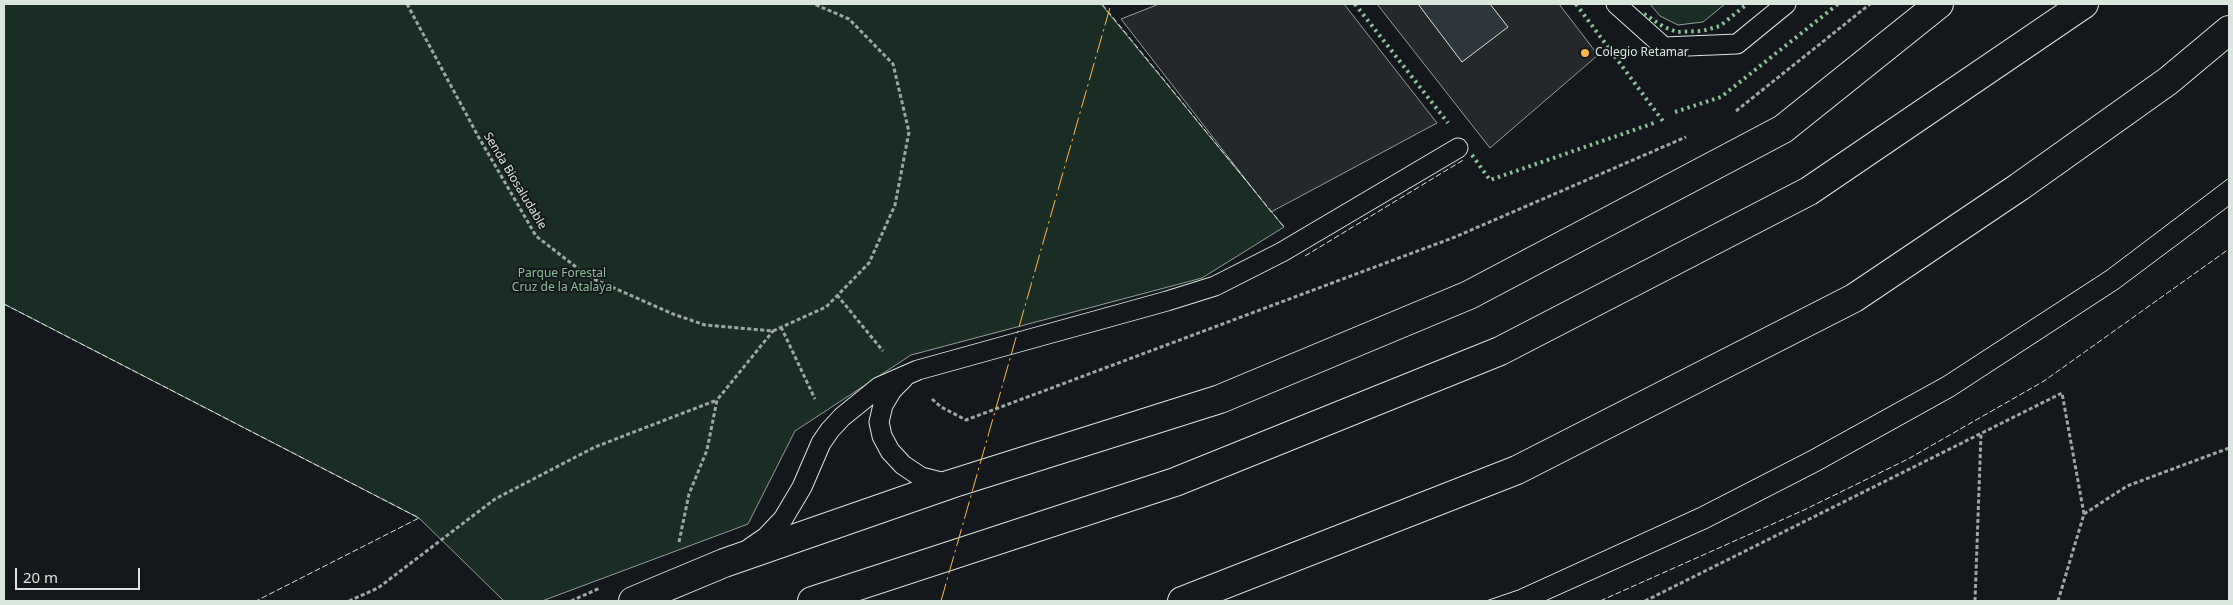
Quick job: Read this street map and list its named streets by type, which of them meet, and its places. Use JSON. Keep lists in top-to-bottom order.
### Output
{
  "streets": {
    "path": ["Senda Biosaludable"]
  },
  "parks": ["Parque Forestal Cruz de la Atalaya"],
  "places": ["Colegio Retamar"],
  "scale_bar": "20 m"
}
